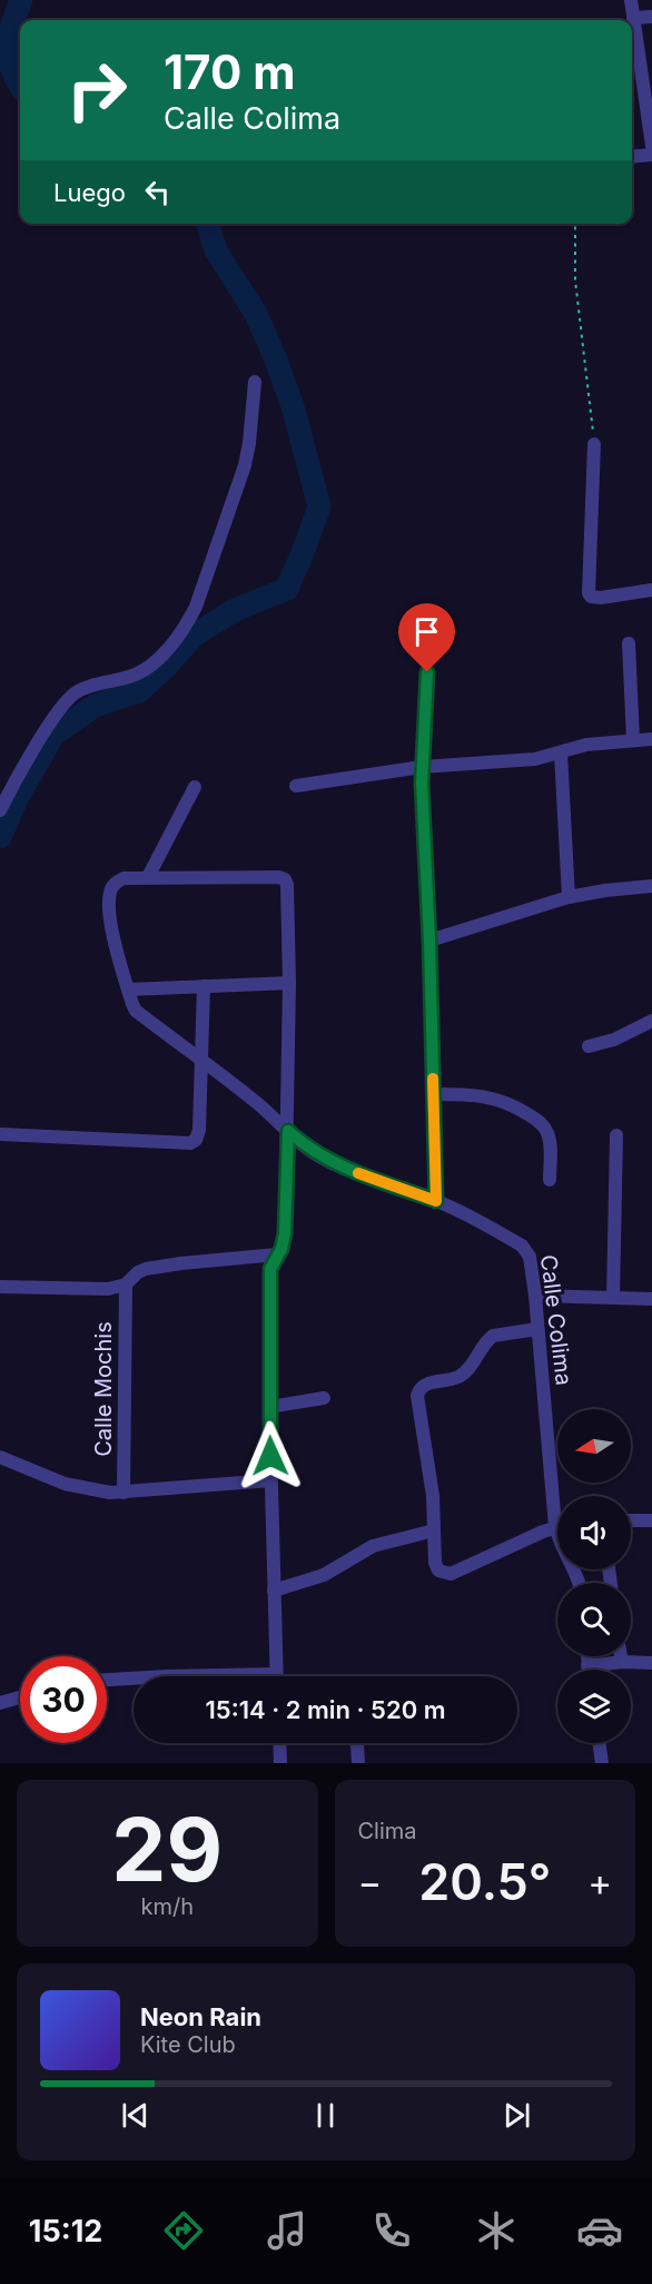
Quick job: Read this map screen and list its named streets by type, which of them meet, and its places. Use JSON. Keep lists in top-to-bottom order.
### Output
{
  "streets": {
    "street": ["Calle Colima", "Calle Mochis"]
  },
  "north": "left",
  "page": {
    "turn": ["170 m", "Calle Colima"],
    "then": "Luego",
    "limit": "30",
    "trip": "15:14 · 2 min · 520 m",
    "tile": [
      ["29", "km/h"],
      "Clima"
    ],
    "heat": ["−", "20.5°", "+"],
    "song": ["Neon Rain", "Kite Club"],
    "tabs": "15:12"
  }
}
